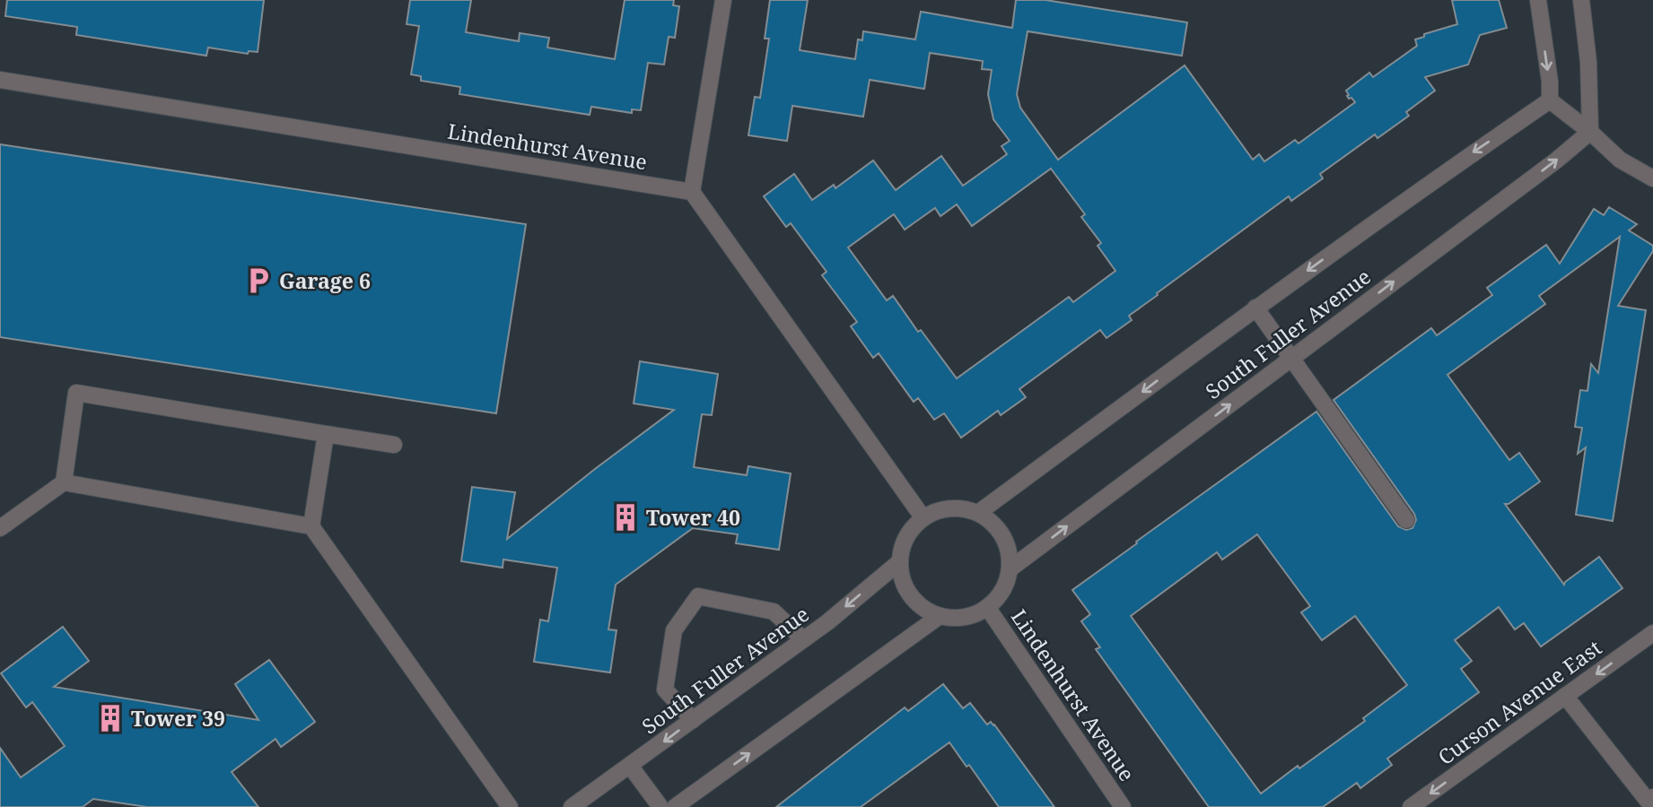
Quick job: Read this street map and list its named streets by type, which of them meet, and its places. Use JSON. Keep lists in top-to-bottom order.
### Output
{
  "streets": {
    "street": ["Lindenhurst Avenue", "South Fuller Avenue", "Curson Avenue East"]
  },
  "crossings": [
    ["Lindenhurst Avenue", "South Fuller Avenue"]
  ],
  "one_way": ["Curson Avenue East"],
  "places": {
    "parking": ["Garage 6"],
    "building": ["Tower 40", "Tower 39"]
  }
}
